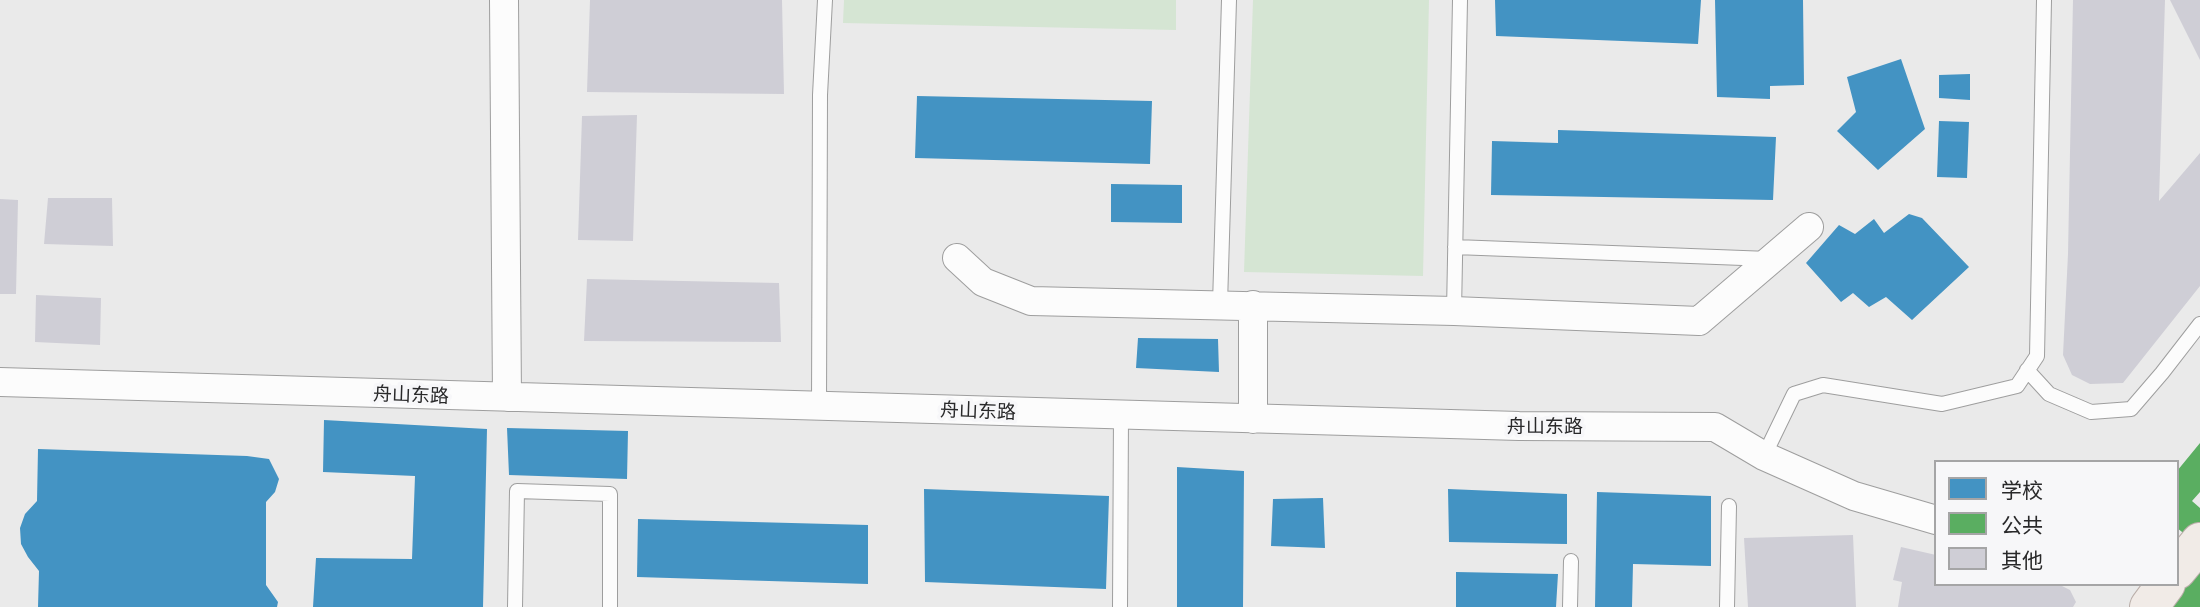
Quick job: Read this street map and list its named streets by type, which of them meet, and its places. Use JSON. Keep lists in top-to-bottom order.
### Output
{
  "streets": {
    "street": ["舟山东路"]
  },
  "legend": ["学校", "公共", "其他"]
}
